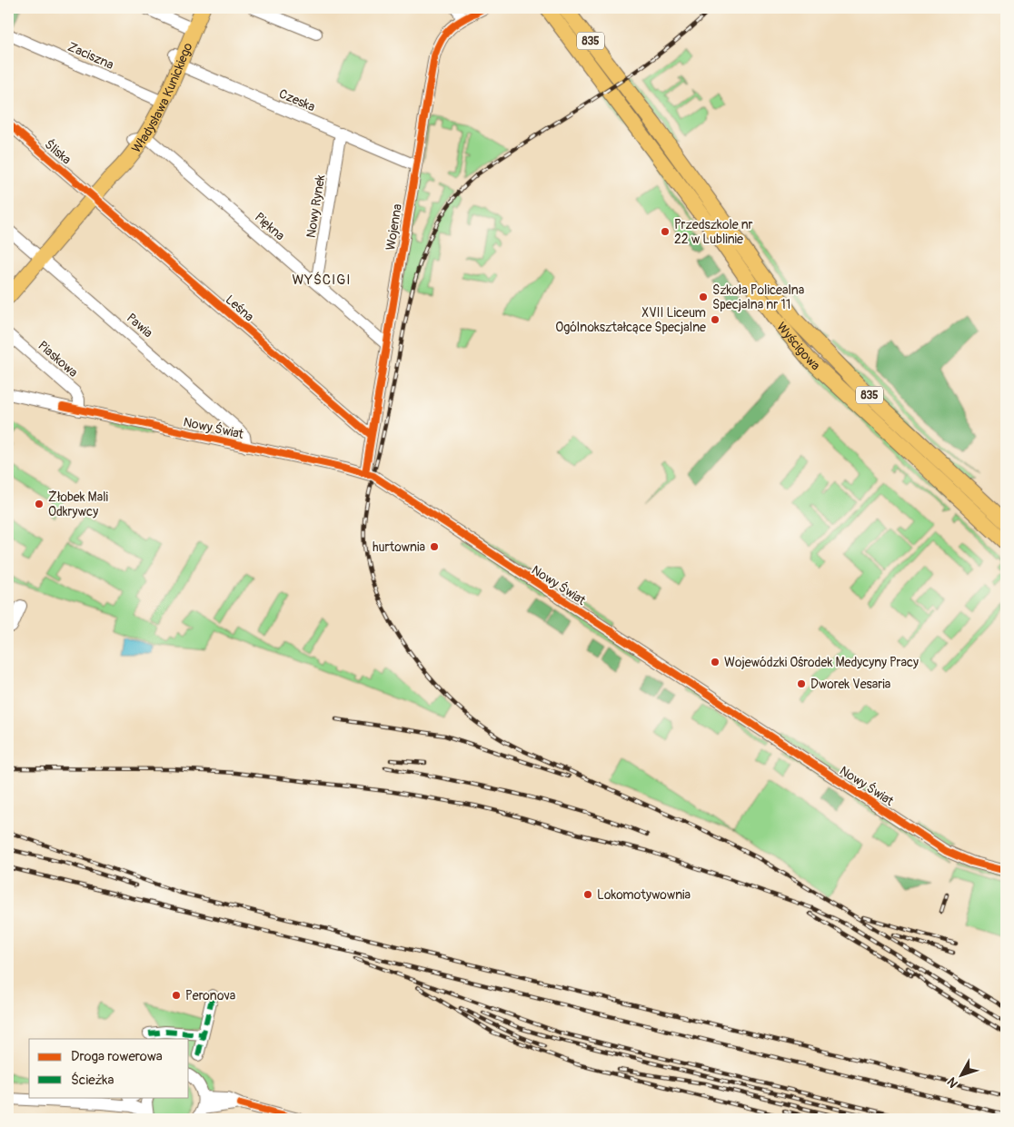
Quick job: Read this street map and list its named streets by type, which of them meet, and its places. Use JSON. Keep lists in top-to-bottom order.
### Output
{
  "streets": {
    "main road": ["835", "Władysława Kunickiego", "Wyścigowa"],
    "street": [
      "Zaciszna",
      "Czeska",
      "Śliska",
      "Nowy Rynek",
      "Piękna",
      "Wojenna",
      "Leśna",
      "Pawia",
      "Piaskowa",
      "Nowy Świat"
    ]
  },
  "crossings": [
    ["Zaciszna", "Władysława Kunickiego"],
    ["Władysława Kunickiego", "Czeska"],
    ["Władysława Kunickiego", "Śliska"],
    ["Władysława Kunickiego", "Piękna"],
    ["Władysława Kunickiego", "Leśna"],
    ["Władysława Kunickiego", "Pawia"],
    ["Czeska", "Nowy Rynek"],
    ["Czeska", "Wojenna"],
    ["Śliska", "Leśna"],
    ["Nowy Rynek", "Piękna"],
    ["Piękna", "Wojenna"],
    ["Wojenna", "Leśna"],
    ["Wojenna", "Nowy Świat"],
    ["Pawia", "Nowy Świat"],
    ["Piaskowa", "Nowy Świat"]
  ],
  "districts": ["WYŚCIGI"],
  "places": [
    "Przedszkole nr 22 w Lublinie",
    "Szkoła Policealna Specjalna nr 11",
    "XVII Liceum Ogólnokształcące Specjalne",
    "Żłobek Mali Odkrywcy",
    "hurtownia",
    "Wojewódzki Ośrodek Medycyny Pracy",
    "Dworek Vesaria",
    "Lokomotywownia",
    "Peronova"
  ],
  "legend": ["Droga rowerowa", "Ścieżka"],
  "north": "bottom left"
}
